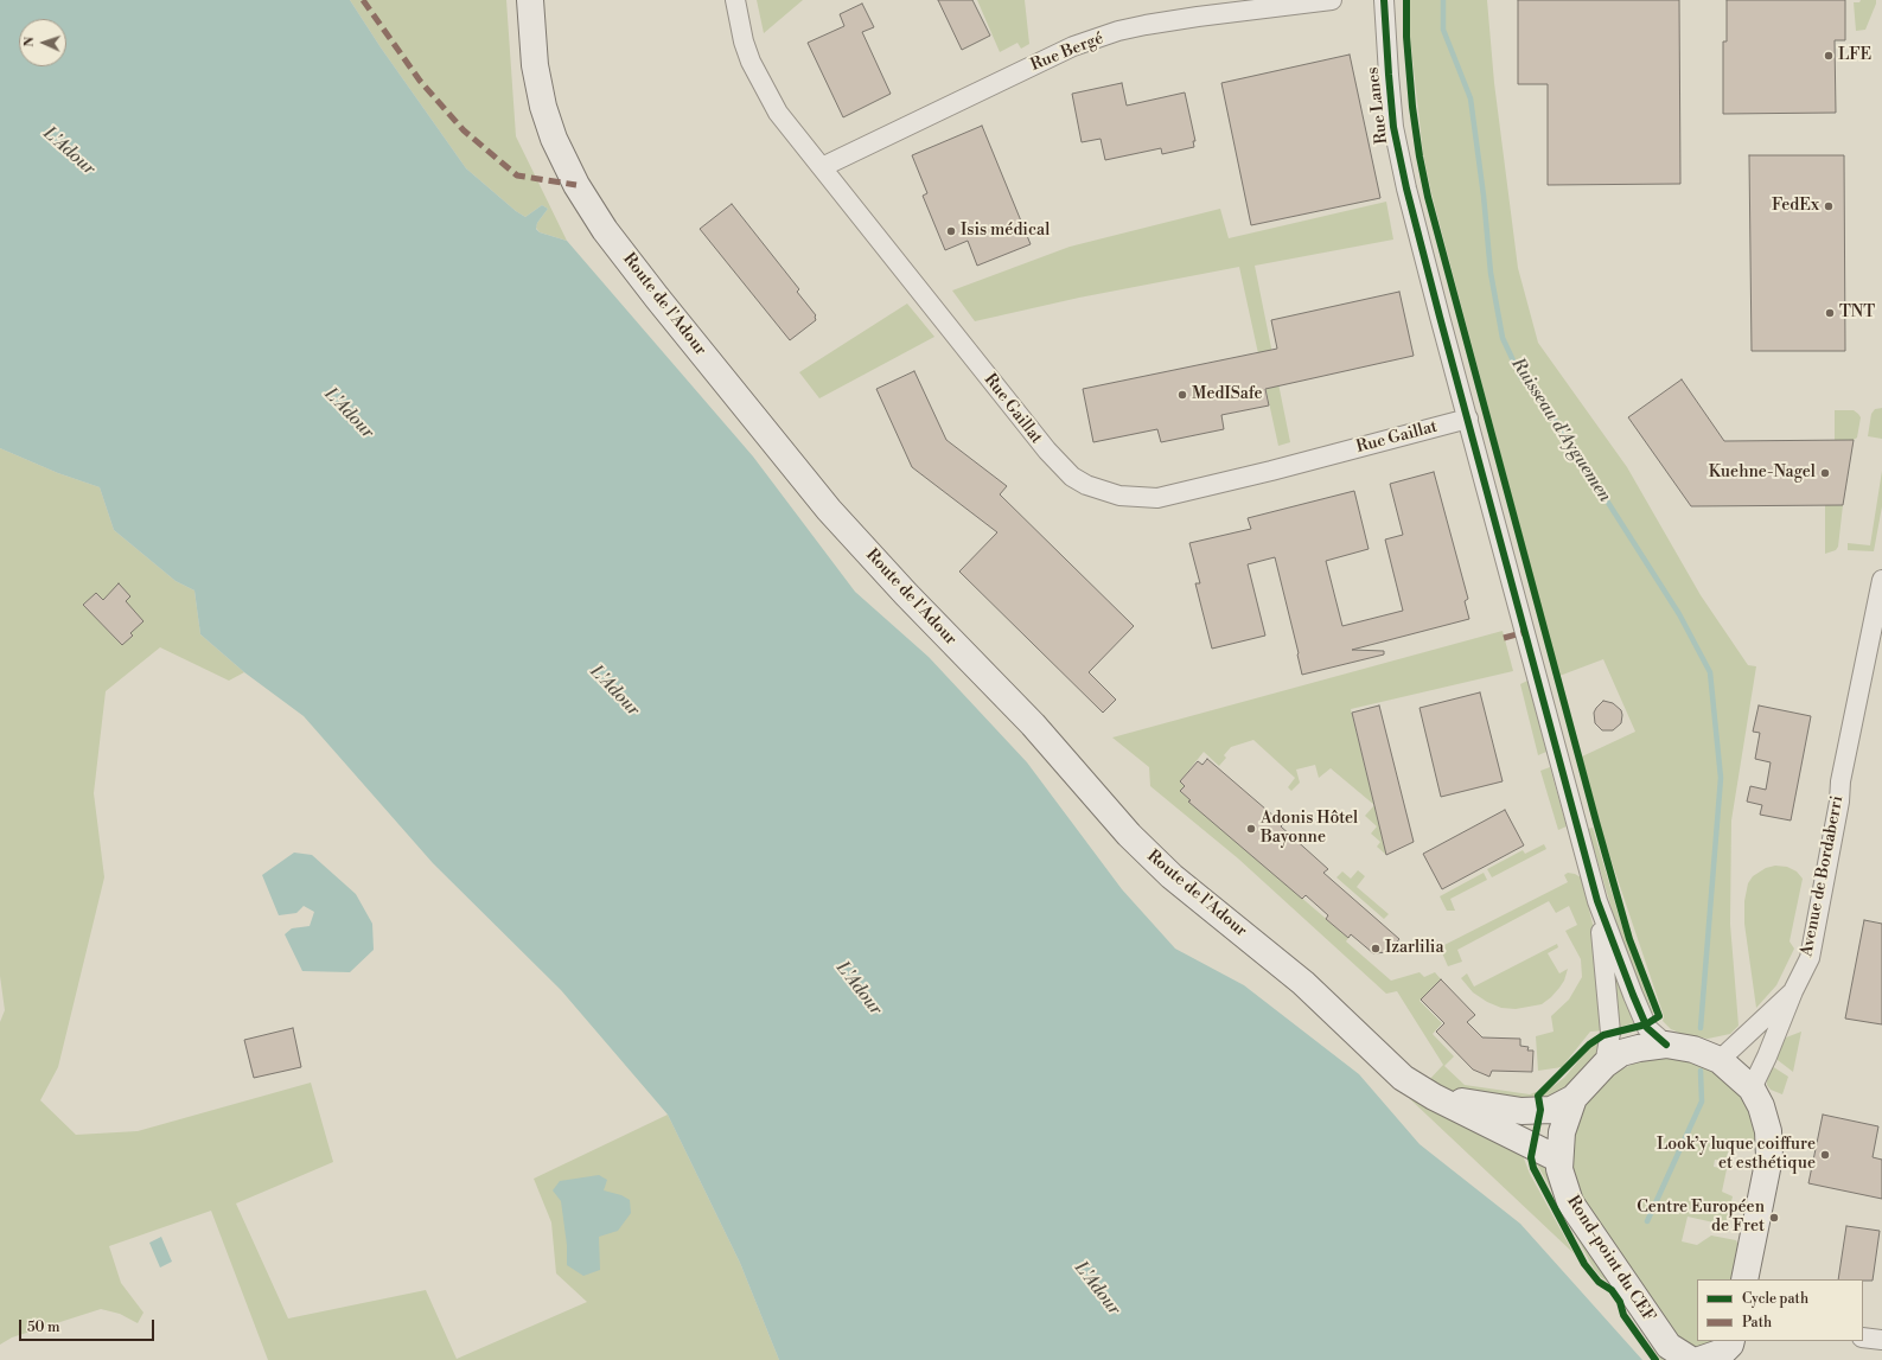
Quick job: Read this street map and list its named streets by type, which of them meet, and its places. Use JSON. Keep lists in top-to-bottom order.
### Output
{
  "streets": {
    "main road": ["Route de l'Adour", "Rond-point du CEF"],
    "street": [
      "Rue Bergé",
      "Rue Lanes",
      "Rue Gaillat",
      "Avenue de Bordaberri"
    ]
  },
  "crossings": [
    ["Rue Bergé", "Rue Gaillat"],
    ["Rue Lanes", "Rue Gaillat"],
    ["Rue Lanes", "Rond-point du CEF"],
    ["Route de l'Adour", "Rond-point du CEF"],
    ["Avenue de Bordaberri", "Rond-point du CEF"]
  ],
  "water": ["L'Adour", "Ruisseau d'Ayguemen"],
  "places": [
    "LFE",
    "FedEx",
    "Isis médical",
    "TNT",
    "MedISafe",
    "Kuehne-Nagel",
    "Adonis Hôtel Bayonne",
    "Izarlilia",
    "Look’y luque coiffure et esthétique",
    "Centre Européen de Fret"
  ],
  "legend": ["Cycle path", "Path"],
  "scale_bar": "50 m",
  "north": "left"
}
